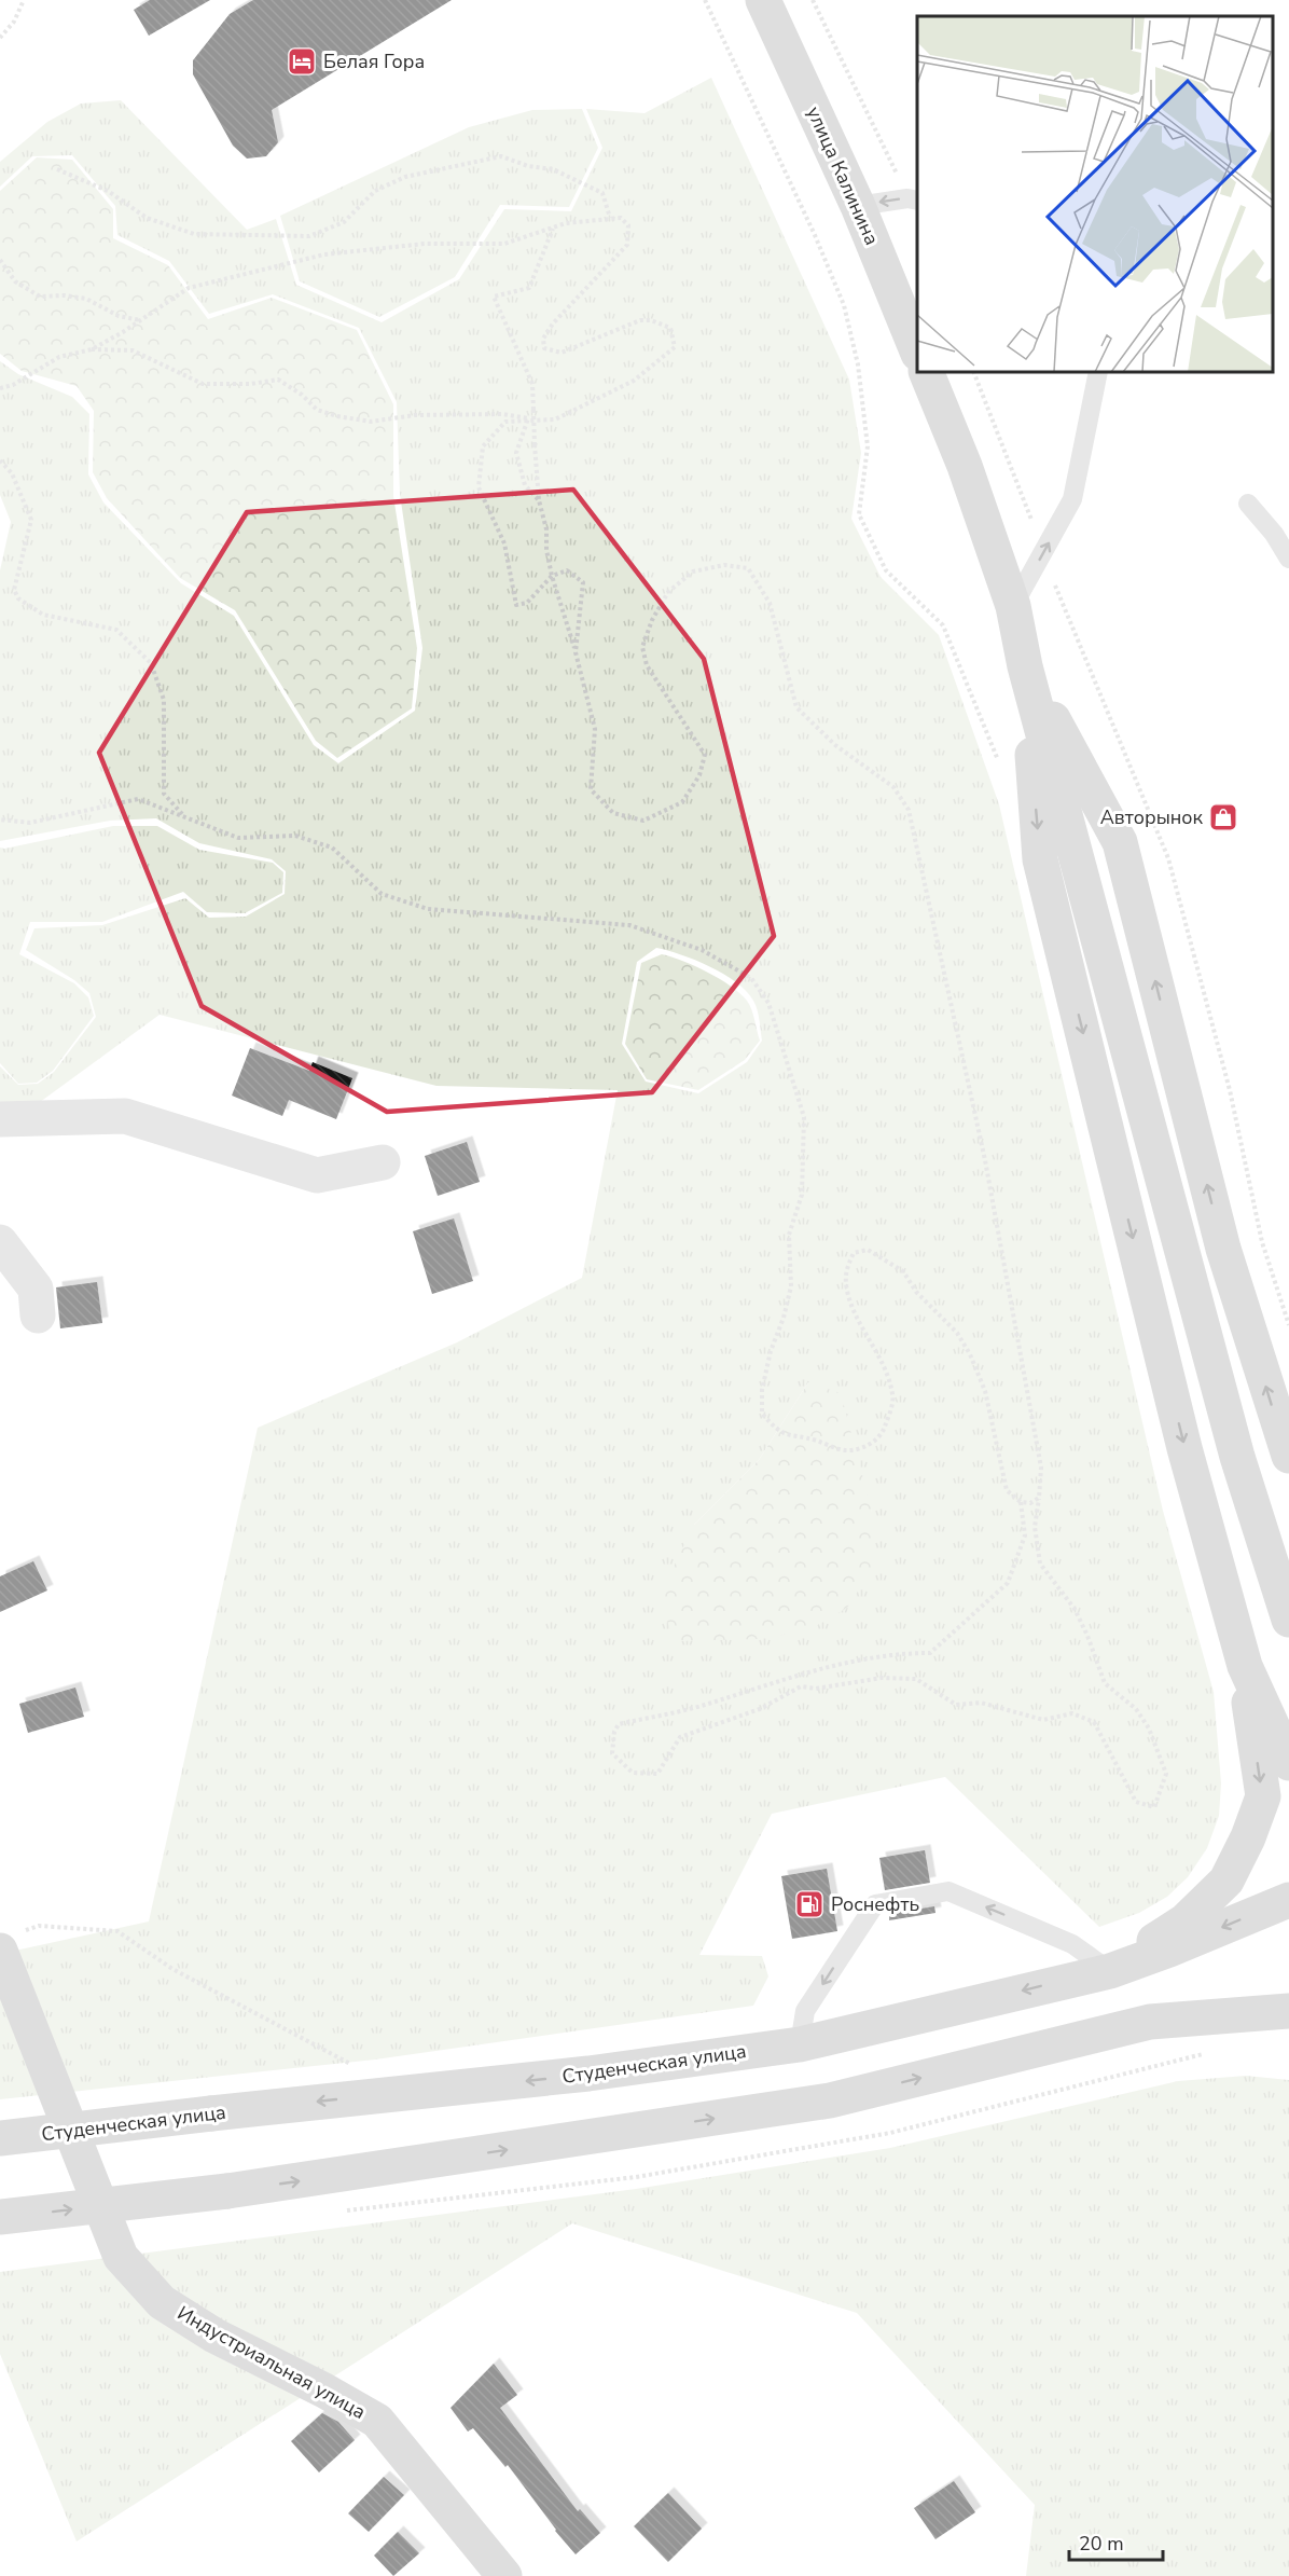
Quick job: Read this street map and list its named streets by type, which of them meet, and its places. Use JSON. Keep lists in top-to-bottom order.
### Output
{
  "streets": {
    "main road": ["улица Калинина", "Студенческая улица", "Индустриальная улица"]
  },
  "places": {
    "hotel": ["Белая Гора"],
    "shop": ["Авторынок"],
    "fuel station": ["Роснефть"]
  },
  "scale_bar": "20 m"
}
